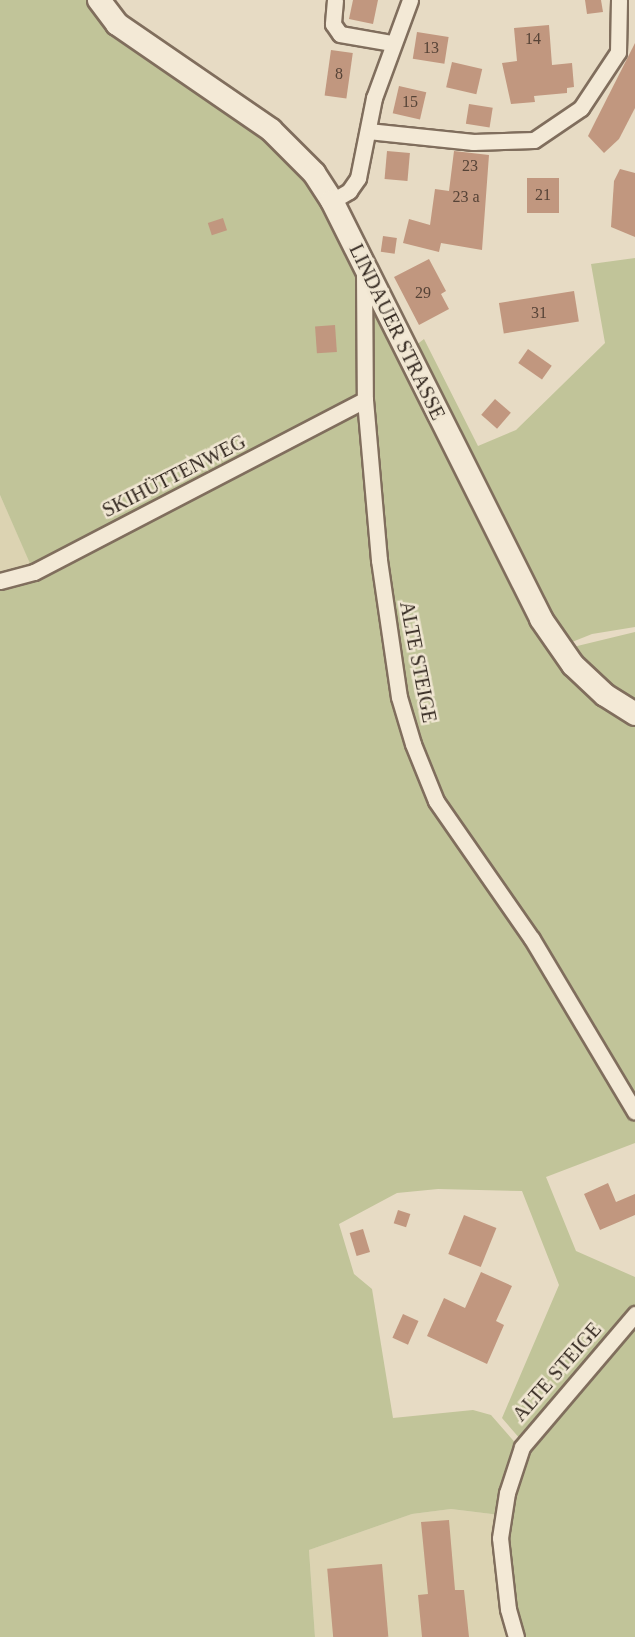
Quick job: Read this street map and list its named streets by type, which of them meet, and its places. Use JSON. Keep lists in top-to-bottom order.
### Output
{
  "streets": {
    "main road": ["LINDAUER STRASSE"],
    "street": ["SKIHÜTTENWEG", "ALTE STEIGE"]
  },
  "crossings": [
    ["LINDAUER STRASSE", "ALTE STEIGE"],
    ["SKIHÜTTENWEG", "ALTE STEIGE"]
  ],
  "house_numbers": [
    "14",
    "13",
    "8",
    "15",
    "23",
    "21",
    "23 a",
    "29",
    "31"
  ]
}
